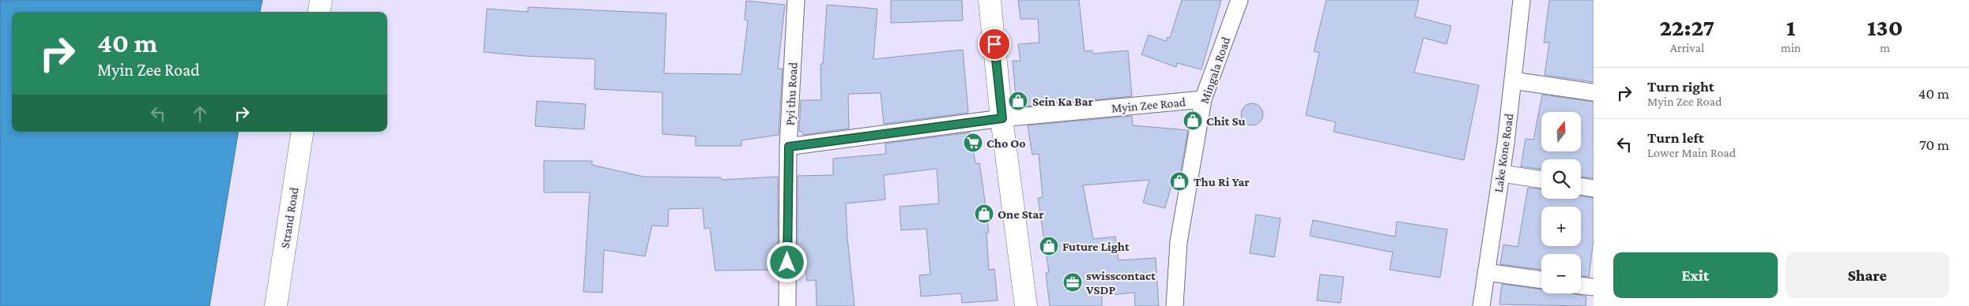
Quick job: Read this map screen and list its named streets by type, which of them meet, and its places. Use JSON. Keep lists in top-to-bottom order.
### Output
{
  "streets": {
    "main road": ["Strand Road"],
    "street": [
      "Mingala Road",
      "Pyi thu Road",
      "Myin Zee Road",
      "Lake Kone Road"
    ]
  },
  "crossings": [
    ["Mingala Road", "Myin Zee Road"],
    ["Pyi thu Road", "Myin Zee Road"]
  ],
  "places": {
    "shop": [
      "Sein Ka Bar",
      "Chit Su",
      "Thu Ri Yar",
      "One Star",
      "Future Light"
    ],
    "supermarket": ["Cho Oo"],
    "office": ["swisscontact VSDP"]
  },
  "north": "top",
  "page": {
    "eta": [
      "22:27",
      "Arrival",
      "1",
      "min",
      "130",
      "m"
    ],
    "turn": ["40 m", "Myin Zee Road"],
    "list": [
      {
        "name": "Turn right",
        "note": "Myin Zee Road",
        "value": "40 m"
      },
      {
        "name": "Turn left",
        "note": "Lower Main Road",
        "value": "70 m"
      }
    ],
    "map_buttons": ["+", "−"],
    "buttons": ["Exit", "Share"]
  }
}
